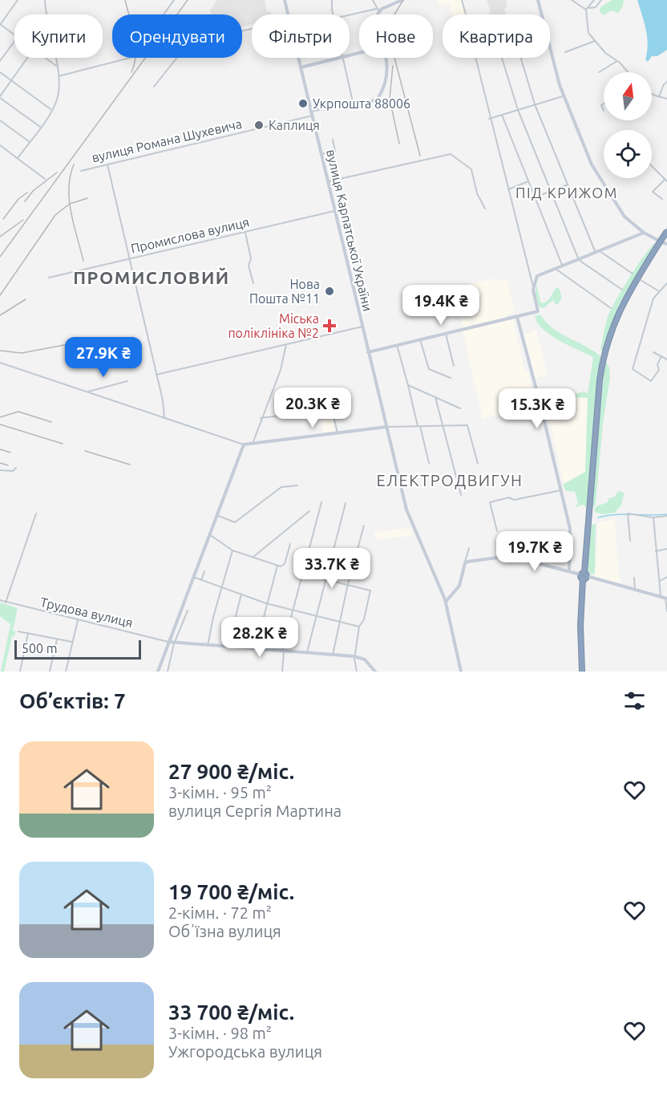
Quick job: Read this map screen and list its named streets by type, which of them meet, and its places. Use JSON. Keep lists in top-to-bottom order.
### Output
{
  "streets": {
    "street": [
      "вулиця Романа Шухевича",
      "вулиця Карпатської України",
      "Промислова вулиця",
      "Трудова вулиця"
    ]
  },
  "crossings": [
    ["вулиця Романа Шухевича", "вулиця Карпатської України"],
    ["вулиця Карпатської України", "Промислова вулиця"]
  ],
  "districts": ["ПІД КРИЖОМ", "ПРОМИСЛОВИЙ", "ЕЛЕКТРОДВИГУН"],
  "places": {
    "other": ["Укрпошта 88006", "Каплиця", "Нова Пошта №11"],
    "health": ["Міська поліклініка №2"]
  },
  "scale_bar": "500 m",
  "north": "top",
  "page": {
    "chip": [
      "Купити",
      "Орендувати",
      "Фільтри",
      "Нове",
      "Квартира"
    ],
    "price": [
      "19.4K ₴",
      "27.9K ₴",
      "20.3K ₴",
      "15.3K ₴",
      "19.7K ₴",
      "33.7K ₴",
      "28.2K ₴"
    ],
    "scale": "500 m",
    "heading": "Об’єктів: 7",
    "list": [
      {
        "name": "27 900 ₴/міс.",
        "note": "3-кімн. · 95 m² · вулиця Сергія Мартина"
      },
      {
        "name": "19 700 ₴/міс.",
        "note": "2-кімн. · 72 m² · Обʼїзна вулиця"
      },
      {
        "name": "33 700 ₴/міс.",
        "note": "3-кімн. · 98 m² · Ужгородська вулиця"
      }
    ]
  }
}
